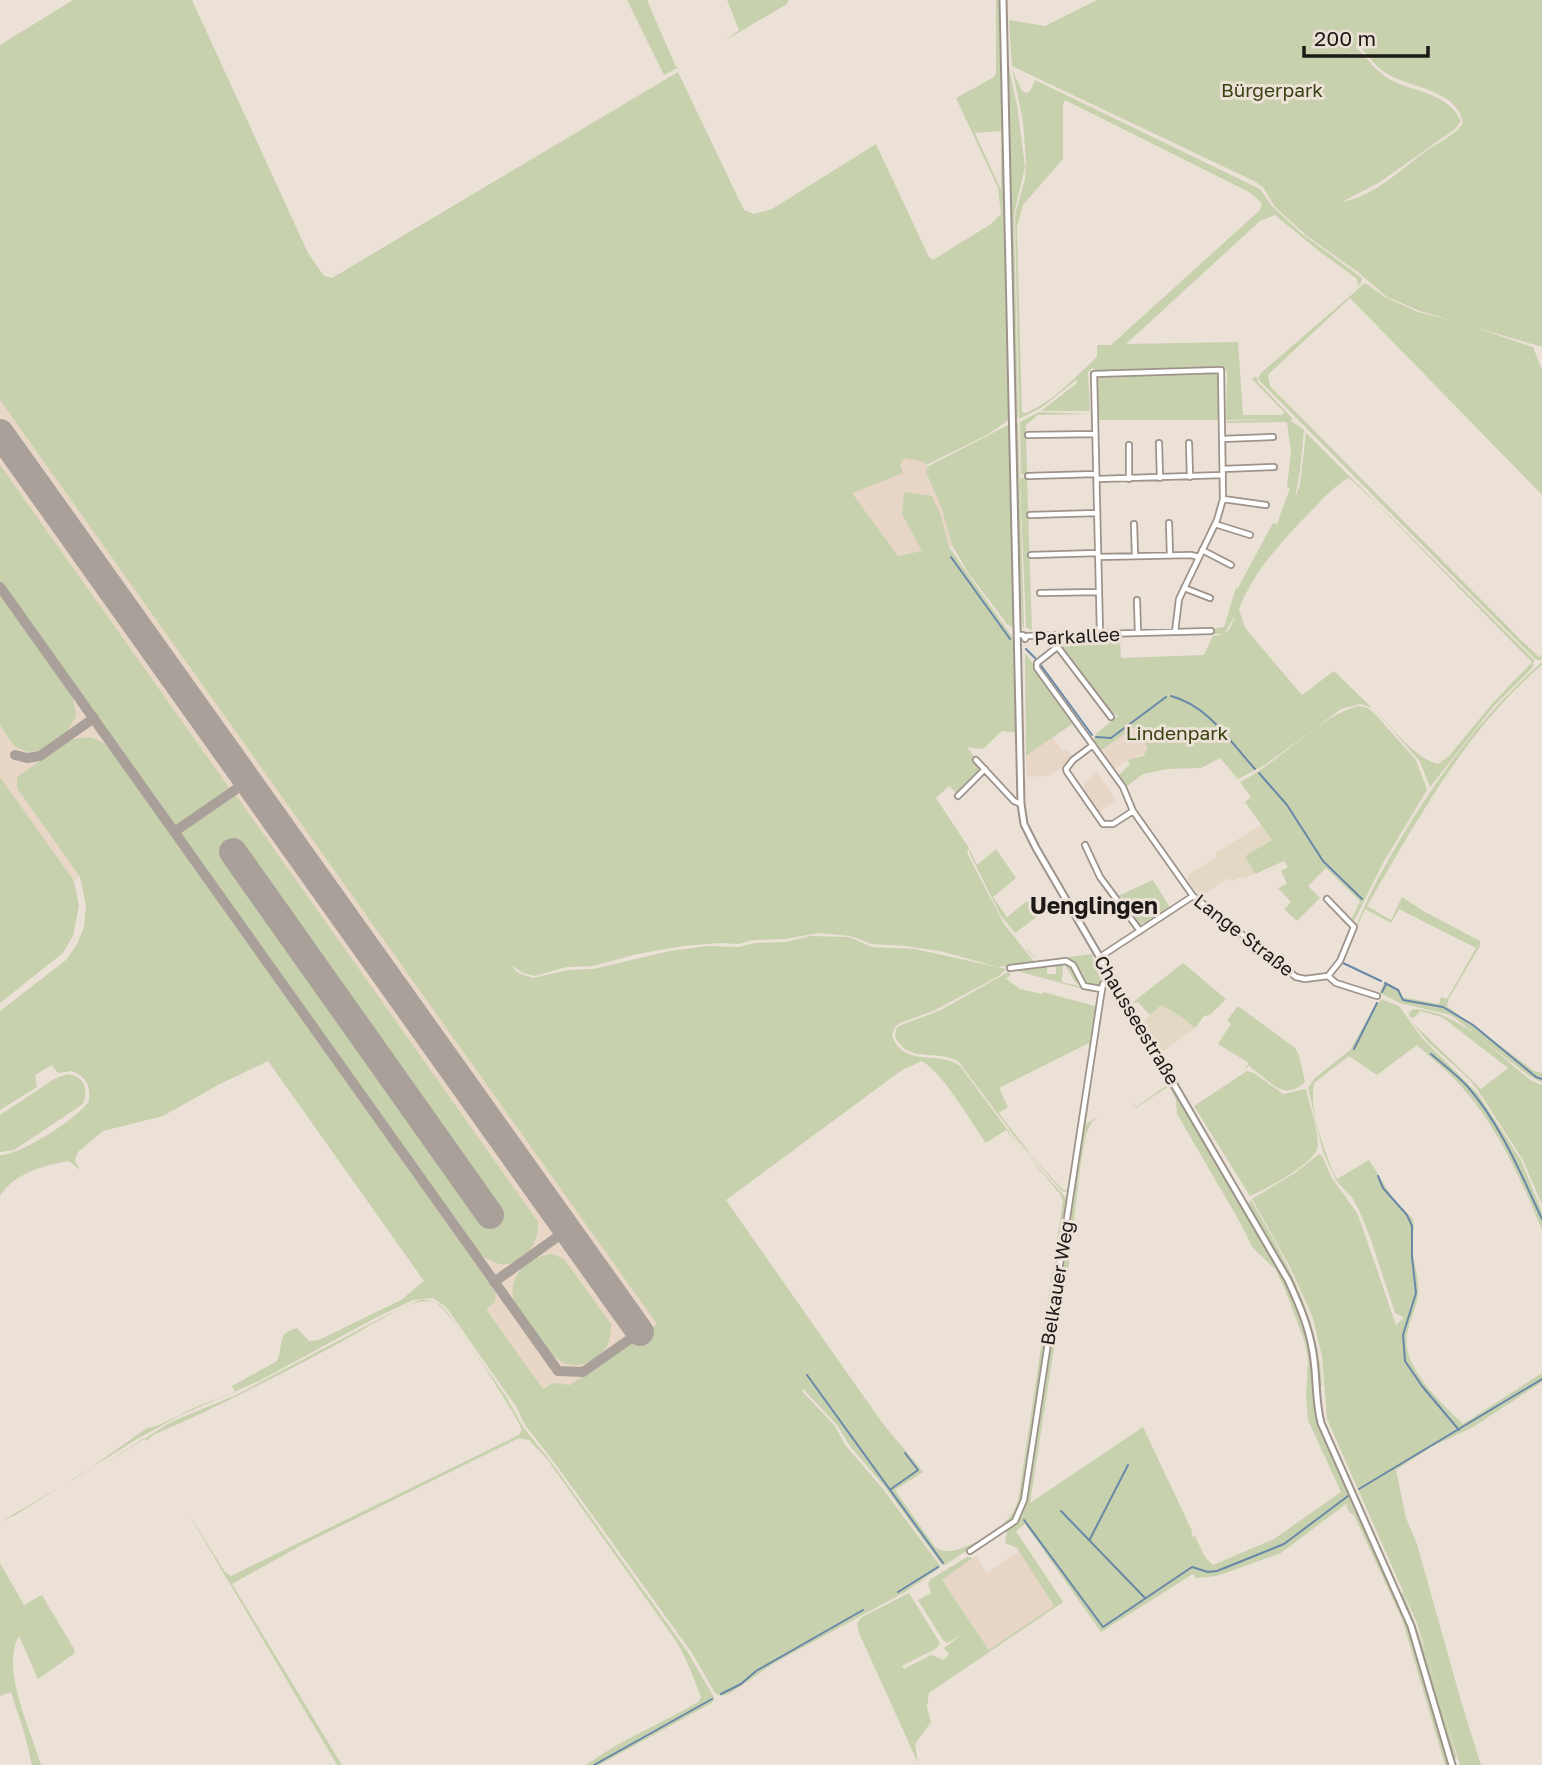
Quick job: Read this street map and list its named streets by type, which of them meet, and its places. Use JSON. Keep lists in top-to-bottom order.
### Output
{
  "streets": {
    "main road": ["Chausseestraße"],
    "street": ["Parkallee", "Lange Straße", "Belkauer Weg"]
  },
  "crossings": [
    ["Parkallee", "Chausseestraße"],
    ["Chausseestraße", "Belkauer Weg"]
  ],
  "districts": ["Uenglingen"],
  "parks": ["Bürgerpark", "Lindenpark"],
  "scale_bar": "200 m"
}
